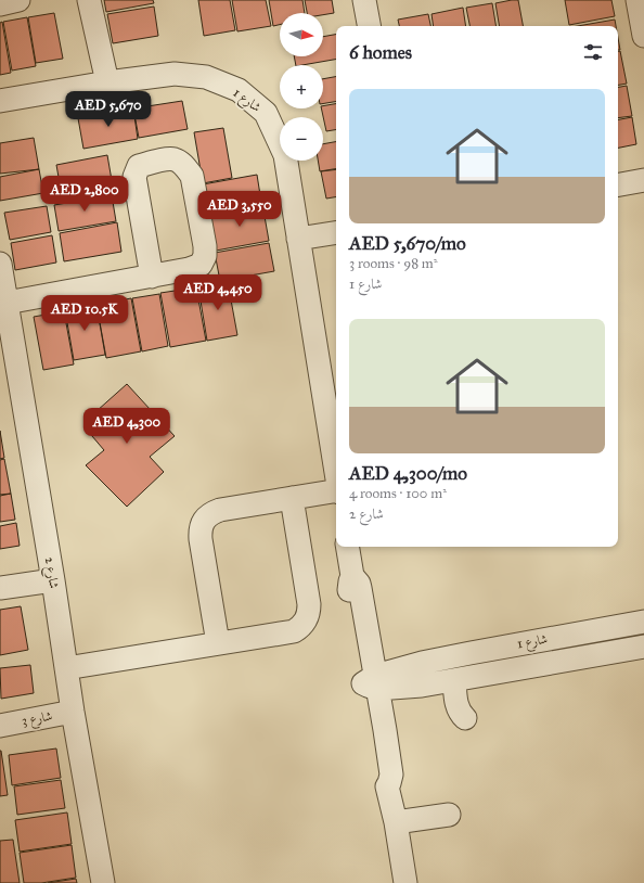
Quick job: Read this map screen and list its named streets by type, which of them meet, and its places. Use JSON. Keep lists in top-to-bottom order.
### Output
{
  "streets": {
    "street": ["شارع 1", "شارع 2", "شارع 3"]
  },
  "crossings": [
    ["شارع 2", "شارع 3"]
  ],
  "north": "right",
  "page": {
    "map_buttons": ["+", "−"],
    "heading": "6 homes",
    "list": [
      {
        "name": "AED 5,670/mo",
        "note": "3 rooms · 98 m² · شارع 1"
      },
      {
        "name": "AED 4,300/mo",
        "note": "4 rooms · 100 m² · شارع 2"
      }
    ],
    "price": [
      "AED 5,670",
      "AED 2,800",
      "AED 3,550",
      "AED 4,450",
      "AED 10.5K",
      "AED 4,300"
    ]
  }
}
